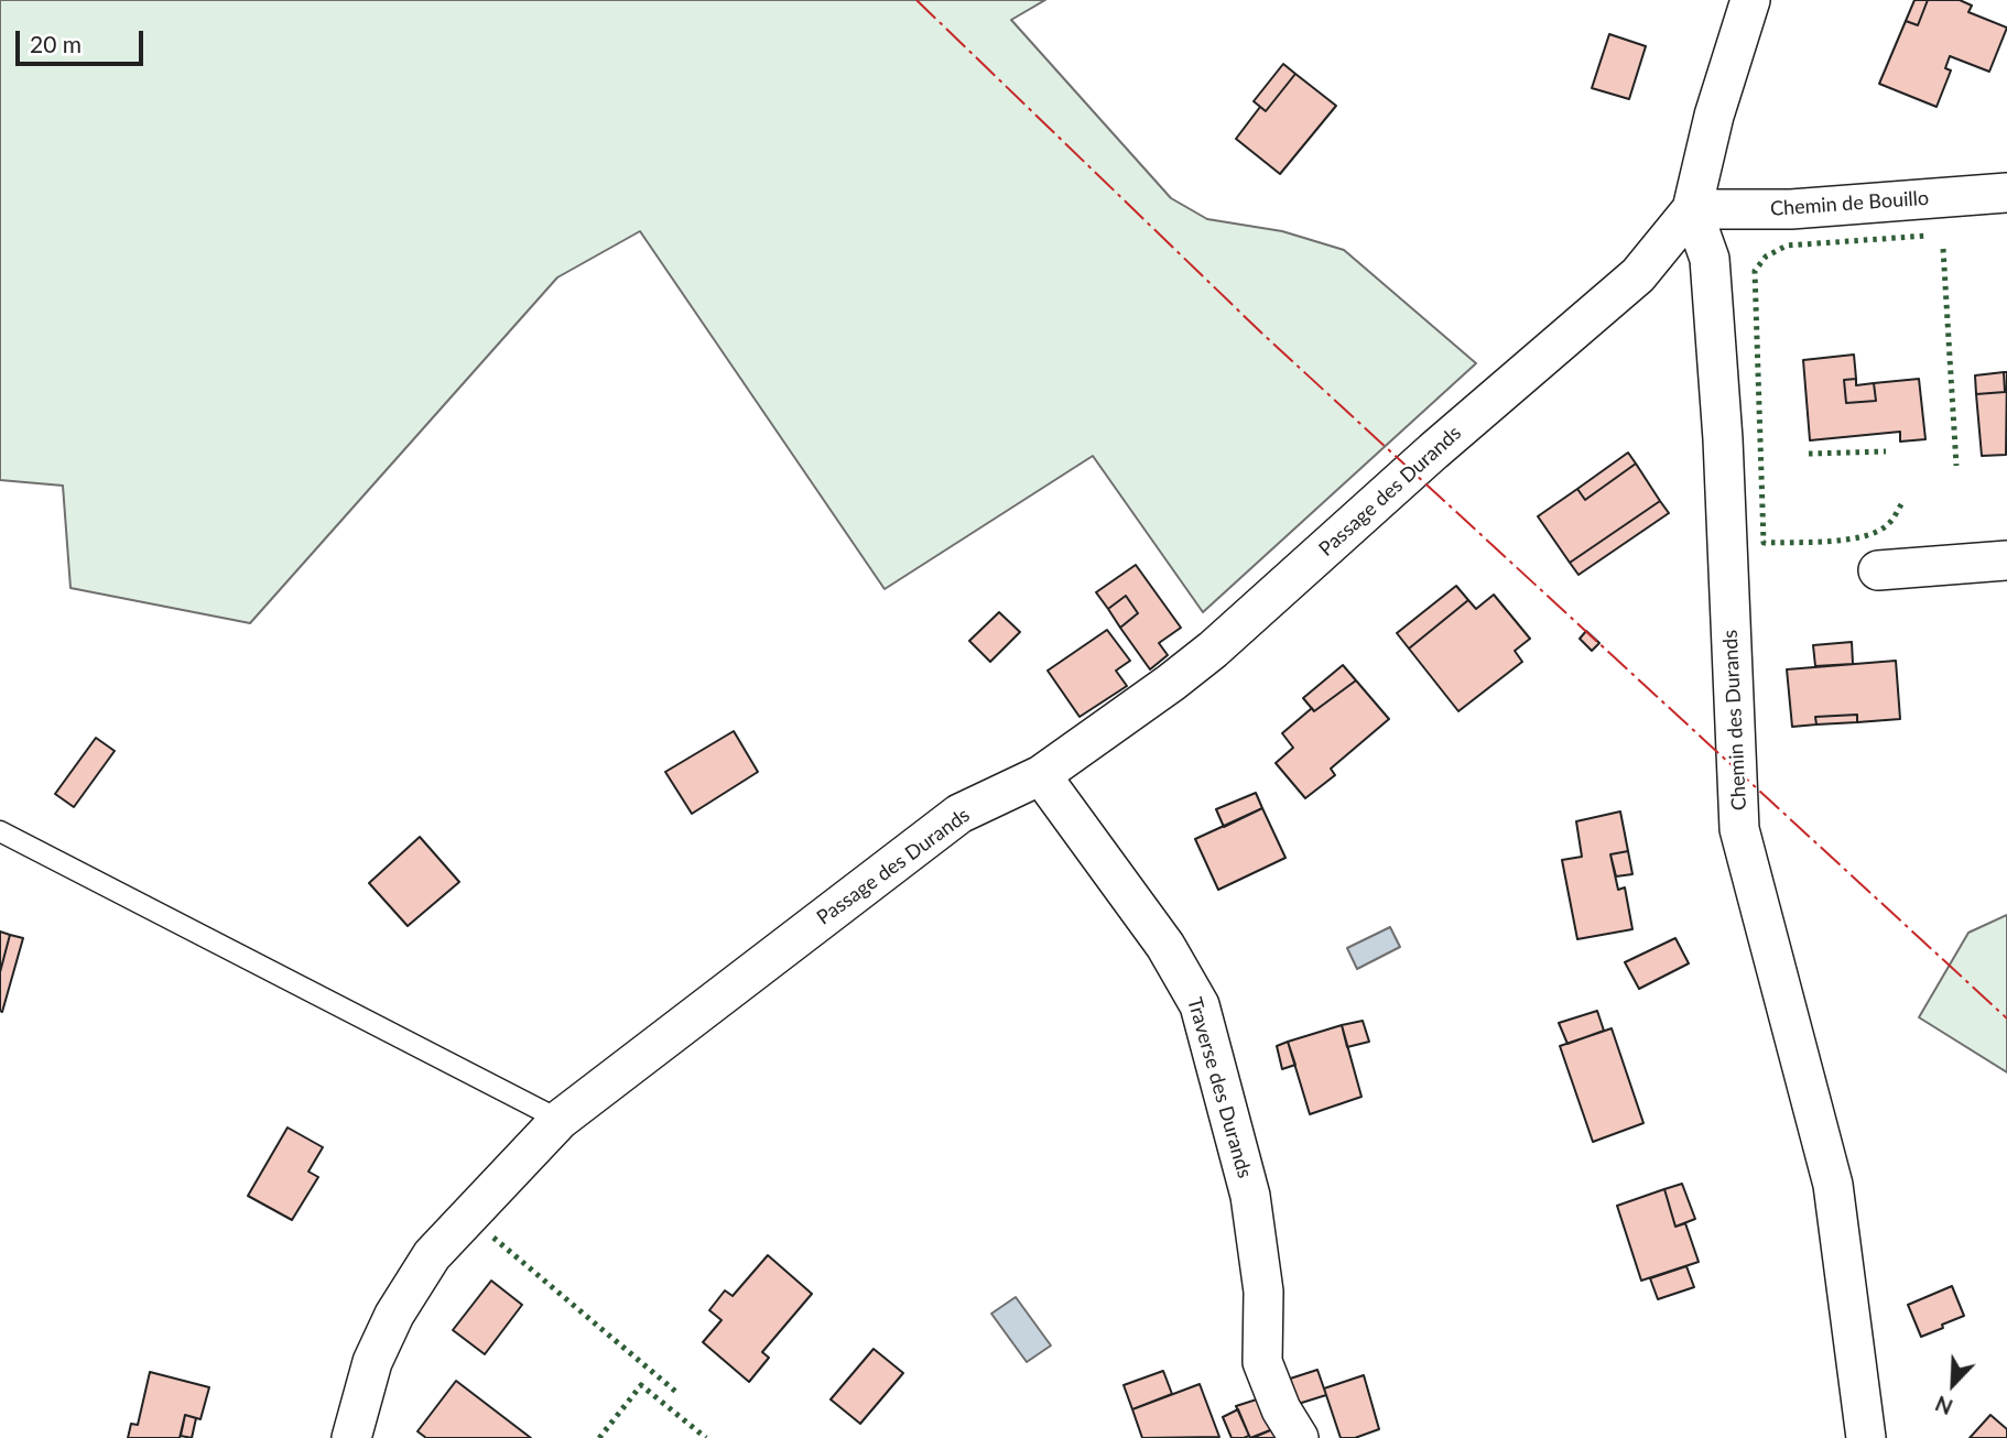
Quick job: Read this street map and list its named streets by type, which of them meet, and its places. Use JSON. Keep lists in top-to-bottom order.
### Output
{
  "streets": {
    "street": [
      "Chemin de Bouillo",
      "Passage des Durands",
      "Chemin des Durands",
      "Traverse des Durands"
    ]
  },
  "crossings": [
    ["Chemin de Bouillo", "Passage des Durands"],
    ["Chemin de Bouillo", "Chemin des Durands"],
    ["Passage des Durands", "Chemin des Durands"],
    ["Passage des Durands", "Traverse des Durands"]
  ],
  "scale_bar": "20 m",
  "north": "bottom left"
}
